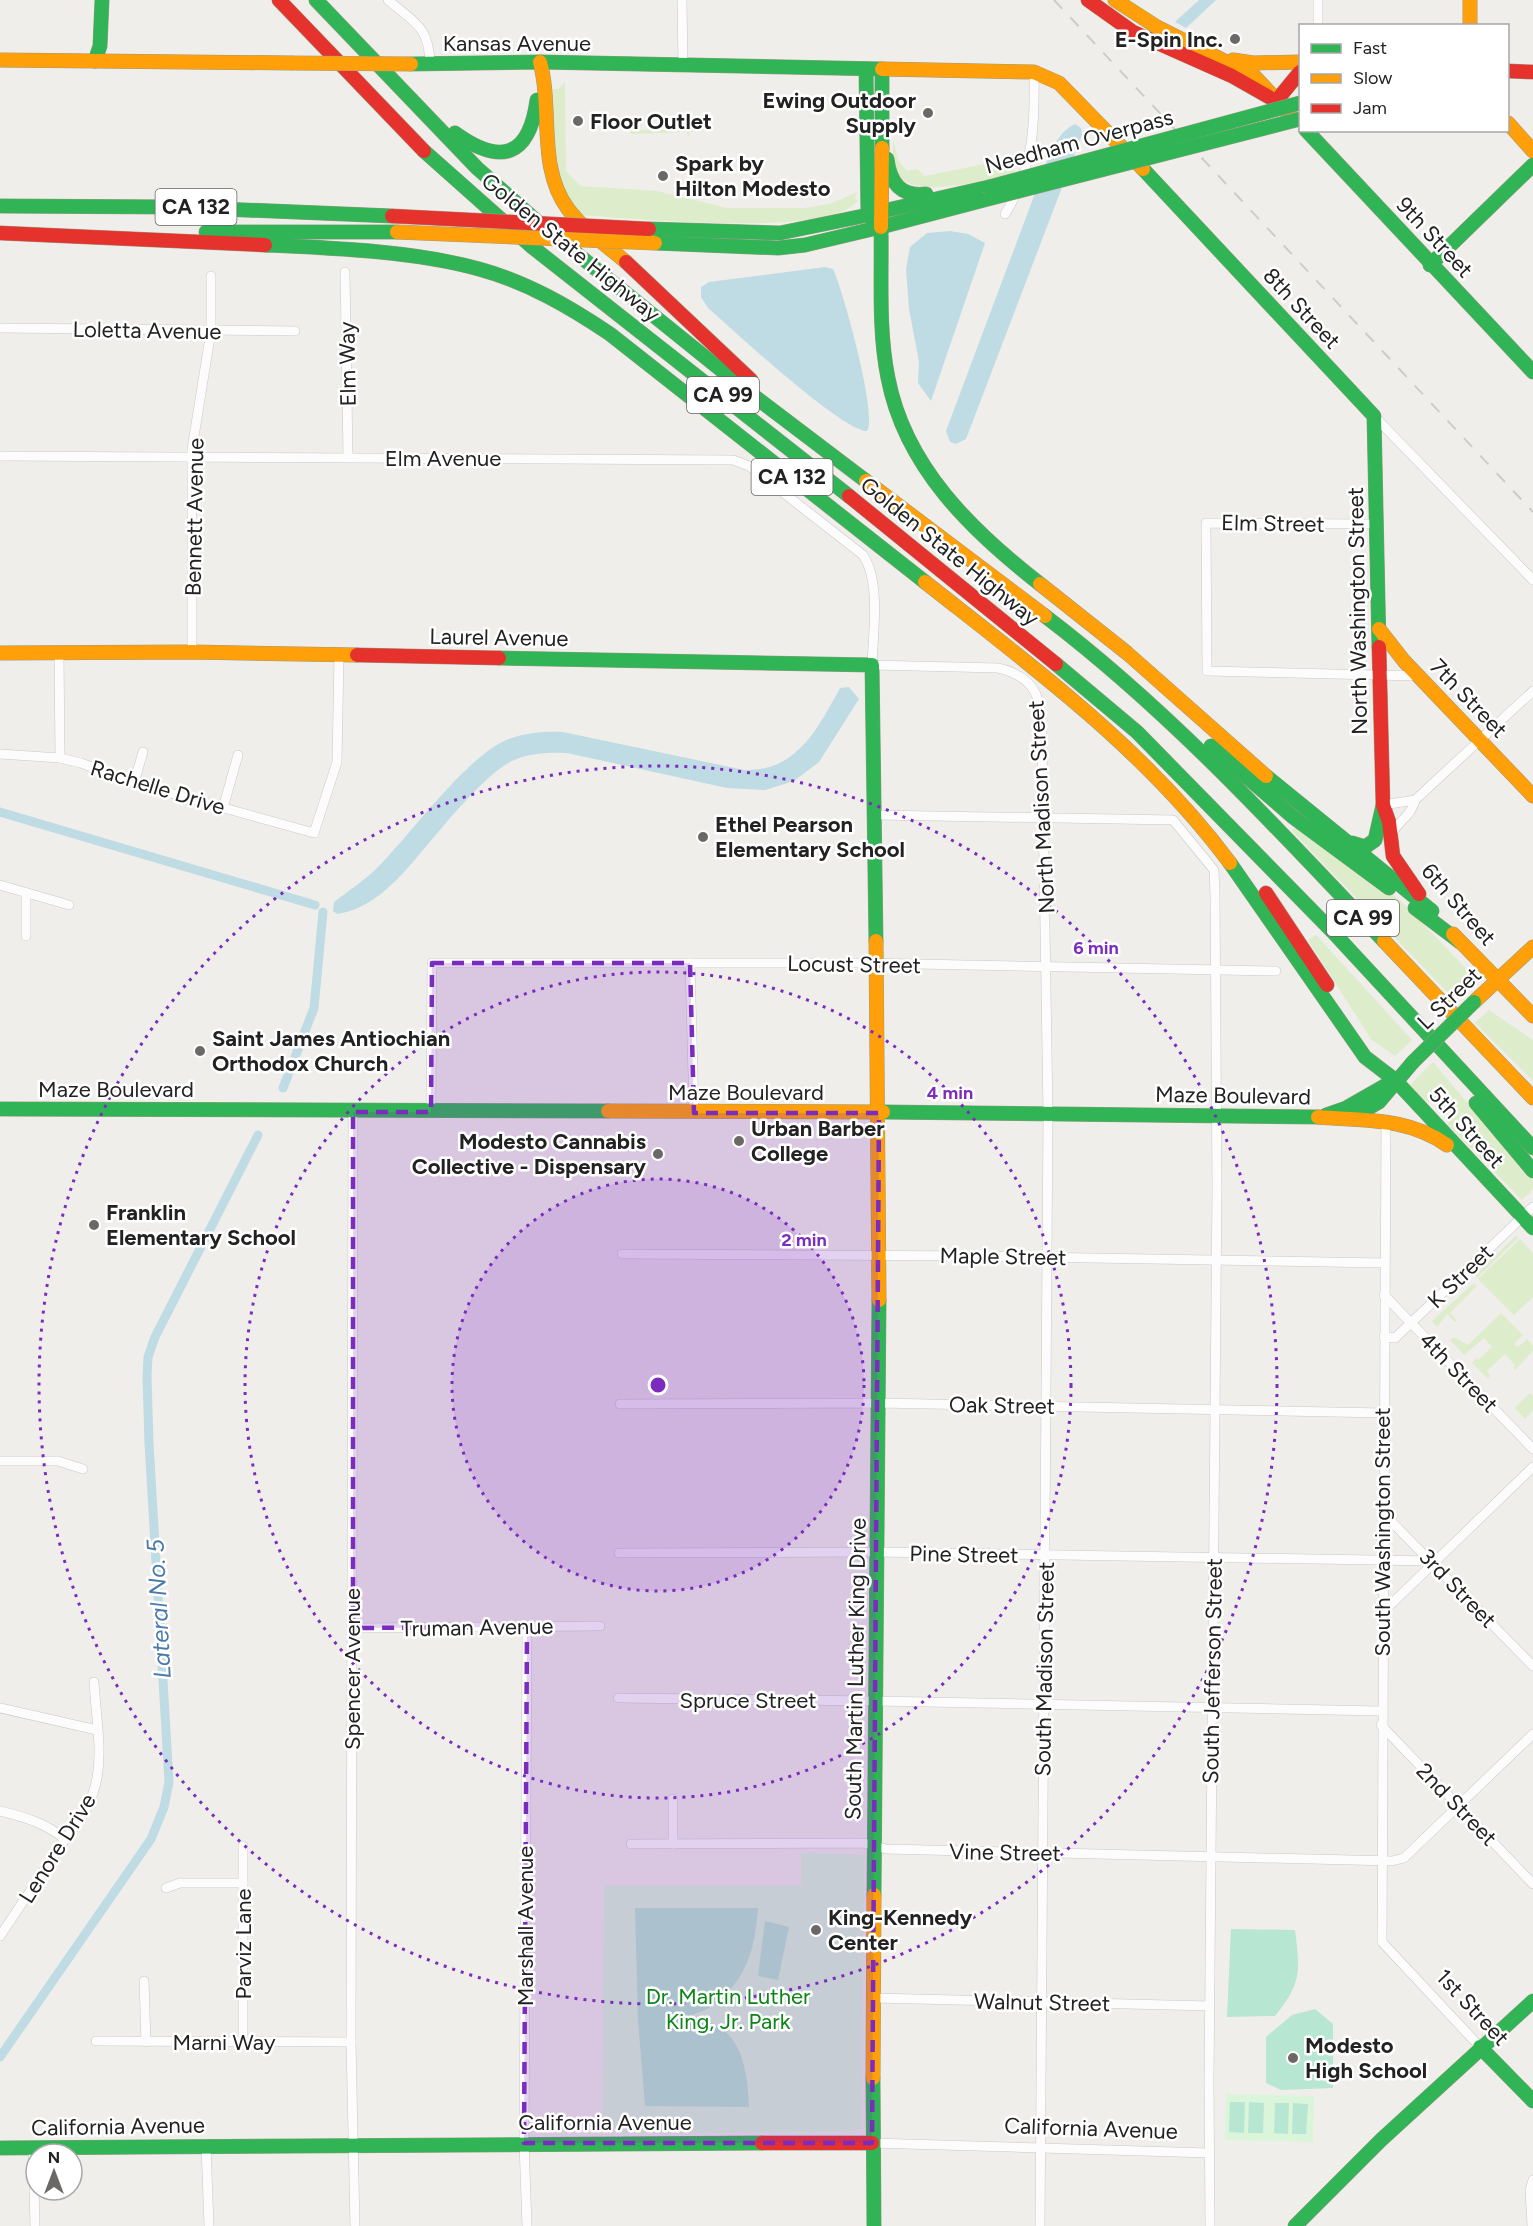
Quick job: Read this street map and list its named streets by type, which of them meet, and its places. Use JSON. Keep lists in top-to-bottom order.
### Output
{
  "streets": {
    "main road": [
      "Kansas Avenue",
      "Needham Overpass",
      "CA 132",
      "9th Street",
      "Golden State Highway",
      "8th Street",
      "CA 99",
      "North Washington Street",
      "Laurel Avenue",
      "7th Street",
      "6th Street",
      "L Street",
      "Maze Boulevard",
      "5th Street",
      "South Martin Luther King Drive",
      "1st Street",
      "California Avenue"
    ],
    "street": [
      "Loletta Avenue",
      "Elm Way",
      "Elm Avenue",
      "Bennett Avenue",
      "Elm Street",
      "Rachelle Drive",
      "North Madison Street",
      "Locust Street",
      "Maple Street",
      "K Street",
      "4th Street",
      "Oak Street",
      "South Washington Street",
      "Pine Street",
      "3rd Street",
      "Truman Avenue",
      "Spencer Avenue",
      "South Madison Street",
      "South Jefferson Street",
      "Spruce Street",
      "2nd Street",
      "Lenore Drive",
      "Vine Street",
      "Marshall Avenue",
      "Parviz Lane",
      "Walnut Street",
      "Marni Way"
    ]
  },
  "crossings": [
    ["Kansas Avenue", "8th Street"],
    ["Needham Overpass", "CA 132"],
    ["CA 132", "L Street"],
    ["CA 132", "5th Street"],
    ["8th Street", "North Washington Street"],
    ["Loletta Avenue", "Bennett Avenue"],
    ["Elm Way", "Elm Avenue"],
    ["Elm Avenue", "Bennett Avenue"],
    ["Elm Avenue", "Laurel Avenue"],
    ["Elm Avenue", "South Martin Luther King Drive"],
    ["Bennett Avenue", "Laurel Avenue"],
    ["Elm Street", "North Washington Street"],
    ["North Washington Street", "7th Street"],
    ["North Washington Street", "6th Street"],
    ["Laurel Avenue", "Rachelle Drive"],
    ["Laurel Avenue", "North Madison Street"],
    ["Laurel Avenue", "South Martin Luther King Drive"],
    ["North Madison Street", "Locust Street"],
    ["North Madison Street", "Maze Boulevard"],
    ["North Madison Street", "South Madison Street"],
    ["North Madison Street", "South Jefferson Street"],
    ["6th Street", "L Street"],
    ["Locust Street", "Maze Boulevard"],
    ["Locust Street", "South Martin Luther King Drive"],
    ["Locust Street", "South Jefferson Street"],
    ["L Street", "Maze Boulevard"],
    ["L Street", "5th Street"],
    ["Maze Boulevard", "5th Street"],
    ["Maze Boulevard", "South Washington Street"],
    ["Maze Boulevard", "Spencer Avenue"],
    ["Maze Boulevard", "South Martin Luther King Drive"],
    ["Maze Boulevard", "South Madison Street"],
    ["Maze Boulevard", "South Jefferson Street"],
    ["5th Street", "K Street"],
    ["Maple Street", "South Washington Street"],
    ["Maple Street", "South Martin Luther King Drive"],
    ["Maple Street", "South Madison Street"],
    ["Maple Street", "South Jefferson Street"],
    ["K Street", "4th Street"],
    ["K Street", "South Washington Street"],
    ["4th Street", "South Washington Street"],
    ["Oak Street", "South Washington Street"],
    ["Oak Street", "South Martin Luther King Drive"],
    ["Oak Street", "South Madison Street"],
    ["Oak Street", "South Jefferson Street"],
    ["South Washington Street", "Pine Street"],
    ["South Washington Street", "3rd Street"],
    ["South Washington Street", "Spruce Street"],
    ["South Washington Street", "2nd Street"],
    ["South Washington Street", "Vine Street"],
    ["South Washington Street", "1st Street"],
    ["Pine Street", "3rd Street"],
    ["Pine Street", "South Martin Luther King Drive"],
    ["Pine Street", "South Madison Street"],
    ["Pine Street", "South Jefferson Street"],
    ["Truman Avenue", "Spencer Avenue"],
    ["Truman Avenue", "Marshall Avenue"],
    ["Spencer Avenue", "Marni Way"],
    ["Spencer Avenue", "California Avenue"],
    ["South Martin Luther King Drive", "Spruce Street"],
    ["South Martin Luther King Drive", "Vine Street"],
    ["South Martin Luther King Drive", "Walnut Street"],
    ["South Martin Luther King Drive", "California Avenue"],
    ["South Madison Street", "Spruce Street"],
    ["South Madison Street", "Vine Street"],
    ["South Madison Street", "Walnut Street"],
    ["South Madison Street", "California Avenue"],
    ["South Jefferson Street", "Spruce Street"],
    ["South Jefferson Street", "Vine Street"],
    ["South Jefferson Street", "Walnut Street"],
    ["South Jefferson Street", "California Avenue"],
    ["2nd Street", "Vine Street"],
    ["Marshall Avenue", "California Avenue"],
    ["Parviz Lane", "Marni Way"]
  ],
  "water": ["Lateral No. 5"],
  "parks": ["Dr. Martin Luther King, Jr. Park"],
  "places": [
    "E-Spin Inc.",
    "Ewing Outdoor Supply",
    "Floor Outlet",
    "Spark by Hilton Modesto",
    "Ethel Pearson Elementary School",
    "Saint James Antiochian Orthodox Church",
    "Urban Barber College",
    "Modesto Cannabis Collective - Dispensary",
    "Franklin Elementary School",
    "King-Kennedy Center",
    "Modesto High School"
  ],
  "legend": ["Fast", "Slow", "Jam"],
  "north": "top",
  "rings": ["6 min", "4 min", "2 min"]
}
